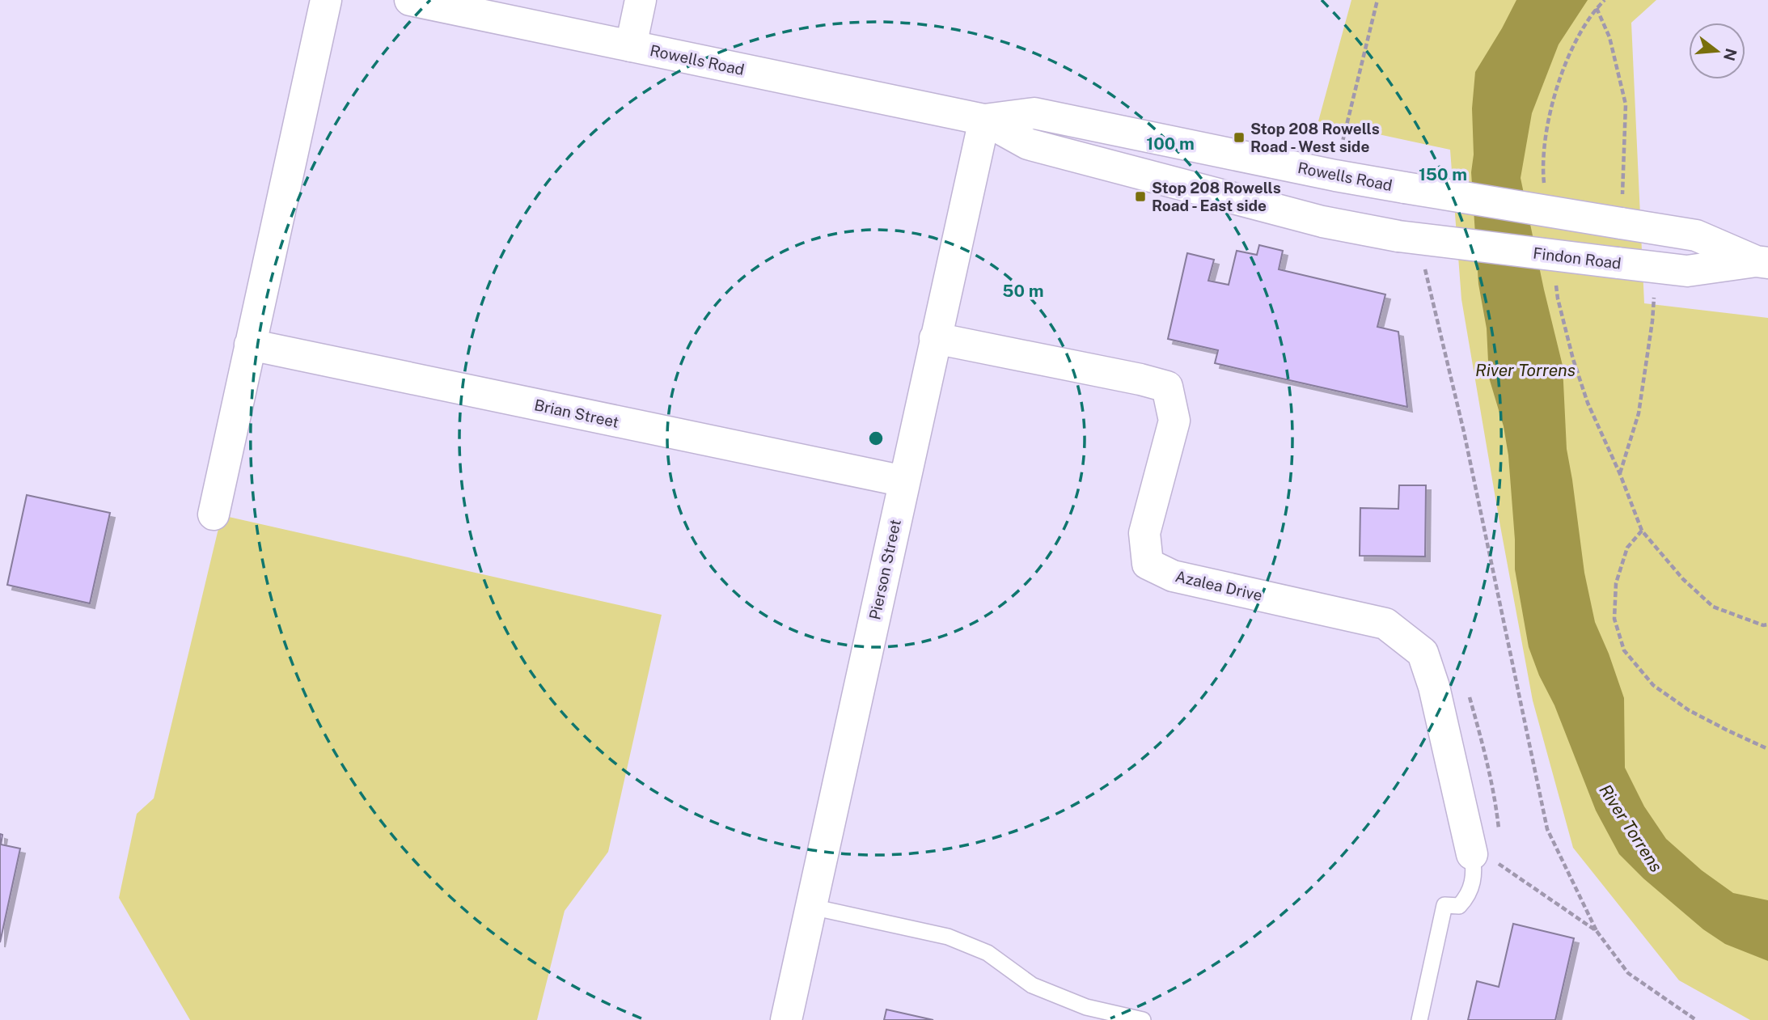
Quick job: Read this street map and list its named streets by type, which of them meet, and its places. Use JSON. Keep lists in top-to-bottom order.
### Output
{
  "streets": {
    "street": [
      "Rowells Road",
      "Findon Road",
      "Brian Street",
      "Pierson Street",
      "Azalea Drive"
    ]
  },
  "crossings": [
    ["Rowells Road", "Findon Road"],
    ["Rowells Road", "Pierson Street"],
    ["Brian Street", "Pierson Street"],
    ["Pierson Street", "Azalea Drive"]
  ],
  "water": ["River Torrens"],
  "places": {
    "transit": ["Stop 208 Rowells Road - West side", "Stop 208 Rowells Road - East side"]
  },
  "north": "right",
  "rings": ["100 m", "150 m", "50 m"]
}
